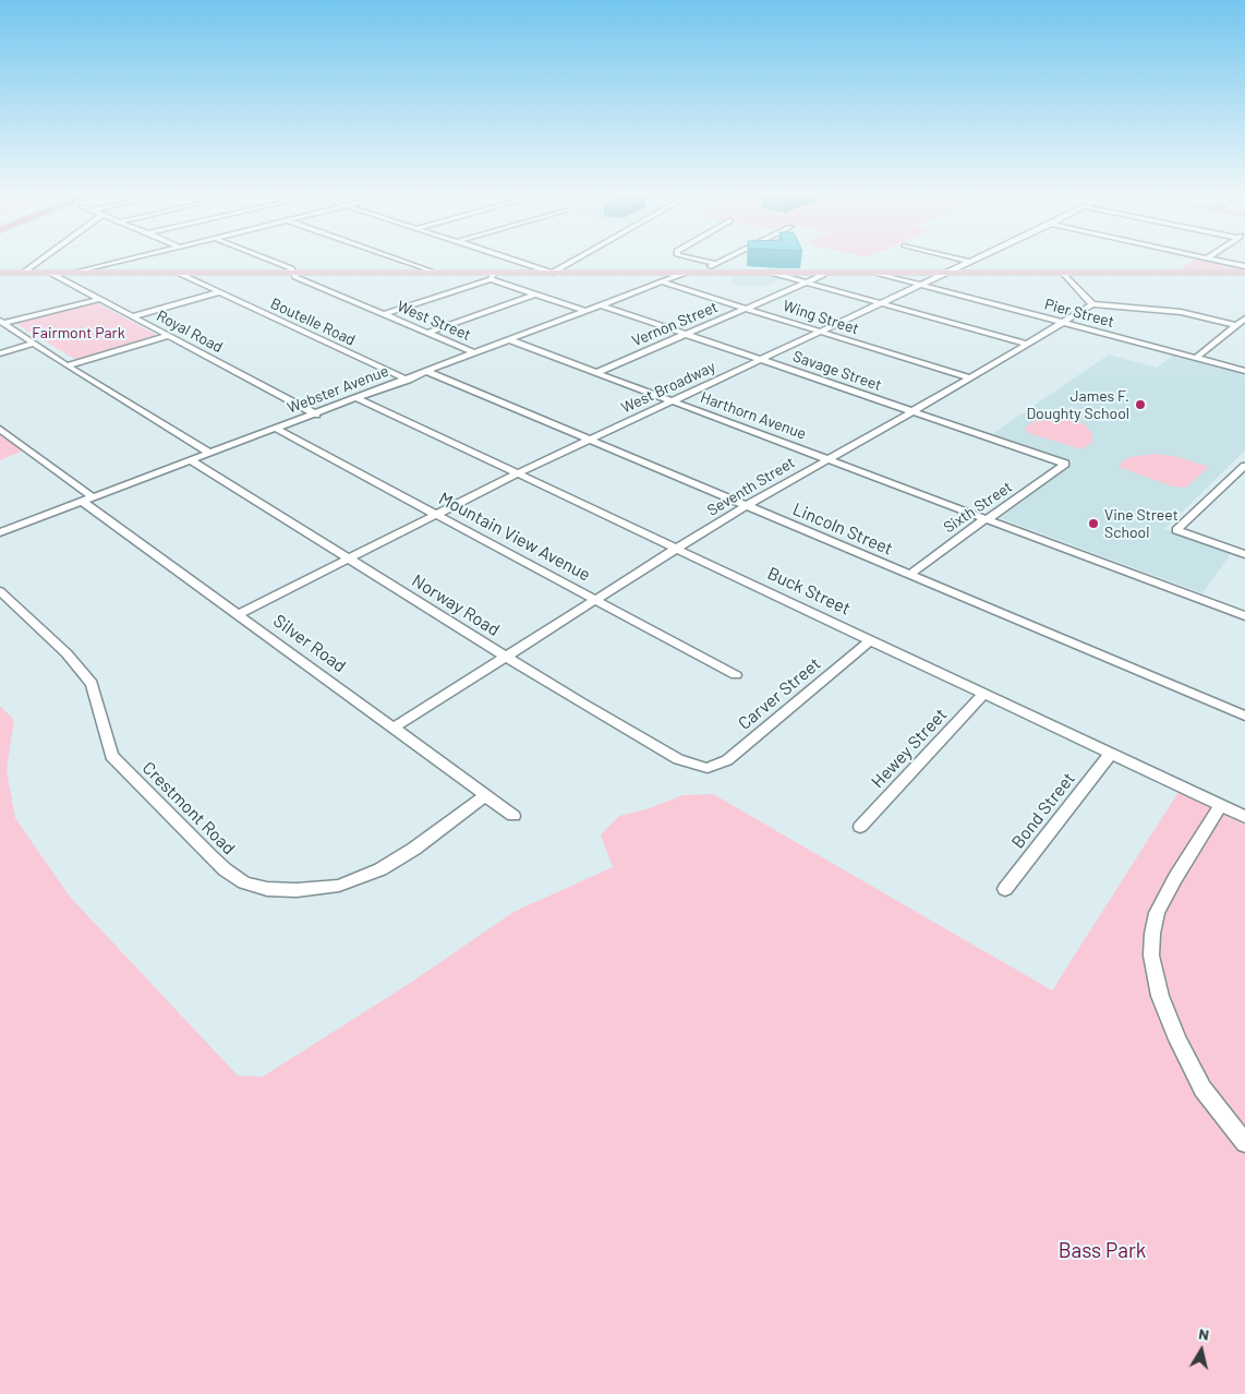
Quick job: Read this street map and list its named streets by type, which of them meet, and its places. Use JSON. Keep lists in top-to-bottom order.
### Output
{
  "streets": {
    "street": [
      "Pier Street",
      "Wing Street",
      "West Street",
      "Boutelle Road",
      "Vernon Street",
      "Royal Road",
      "Savage Street",
      "West Broadway",
      "Webster Avenue",
      "Harthorn Avenue",
      "Seventh Street",
      "Sixth Street",
      "Lincoln Street",
      "Mountain View Avenue",
      "Buck Street",
      "Norway Road",
      "Silver Road",
      "Carver Street",
      "Hewey Street",
      "Crestmont Road",
      "Bond Street"
    ]
  },
  "crossings": [
    ["Pier Street", "West Broadway"],
    ["Pier Street", "Seventh Street"],
    ["Wing Street", "Vernon Street"],
    ["Wing Street", "West Broadway"],
    ["Wing Street", "Webster Avenue"],
    ["Wing Street", "Seventh Street"],
    ["West Street", "Webster Avenue"],
    ["Boutelle Road", "Webster Avenue"],
    ["Vernon Street", "Savage Street"],
    ["Vernon Street", "Harthorn Avenue"],
    ["Royal Road", "Webster Avenue"],
    ["Savage Street", "West Broadway"],
    ["Savage Street", "Webster Avenue"],
    ["Savage Street", "Seventh Street"],
    ["Savage Street", "Sixth Street"],
    ["West Broadway", "Harthorn Avenue"],
    ["West Broadway", "Lincoln Street"],
    ["West Broadway", "Mountain View Avenue"],
    ["West Broadway", "Buck Street"],
    ["West Broadway", "Norway Road"],
    ["West Broadway", "Silver Road"],
    ["Webster Avenue", "Harthorn Avenue"],
    ["Webster Avenue", "Lincoln Street"],
    ["Webster Avenue", "Mountain View Avenue"],
    ["Webster Avenue", "Buck Street"],
    ["Webster Avenue", "Norway Road"],
    ["Webster Avenue", "Silver Road"],
    ["Harthorn Avenue", "Seventh Street"],
    ["Harthorn Avenue", "Sixth Street"],
    ["Seventh Street", "Lincoln Street"],
    ["Seventh Street", "Mountain View Avenue"],
    ["Seventh Street", "Buck Street"],
    ["Seventh Street", "Norway Road"],
    ["Seventh Street", "Silver Road"],
    ["Sixth Street", "Lincoln Street"],
    ["Buck Street", "Carver Street"],
    ["Buck Street", "Hewey Street"],
    ["Buck Street", "Bond Street"],
    ["Norway Road", "Carver Street"],
    ["Silver Road", "Crestmont Road"]
  ],
  "parks": ["Fairmont Park", "Bass Park"],
  "places": ["James F. Doughty School", "Vine Street School"],
  "north": "top"
}
